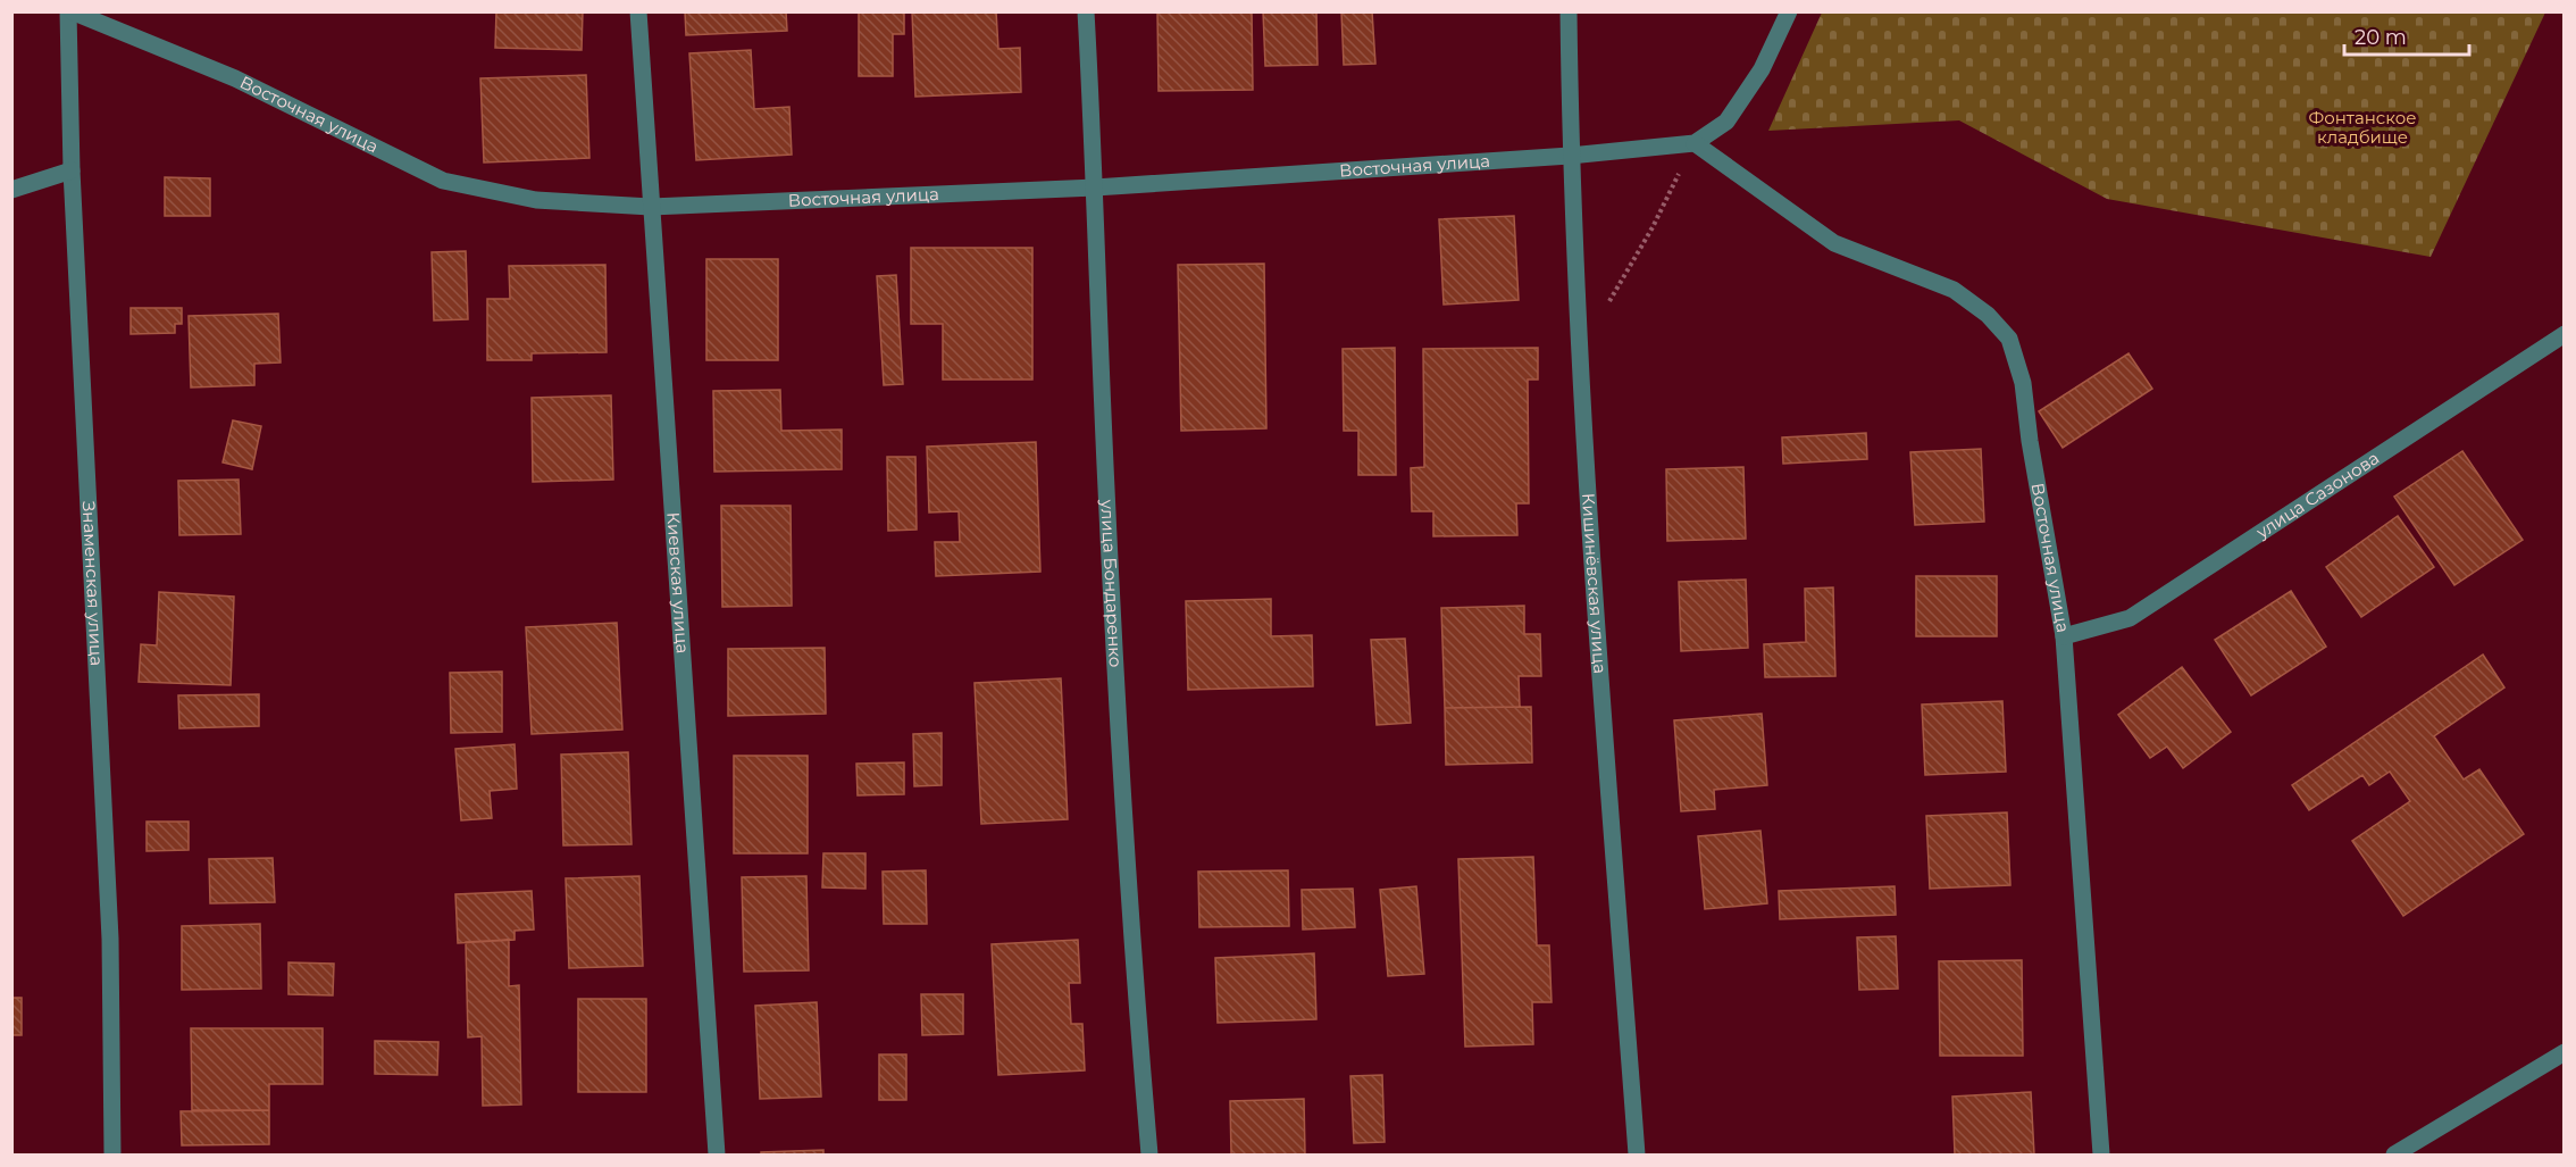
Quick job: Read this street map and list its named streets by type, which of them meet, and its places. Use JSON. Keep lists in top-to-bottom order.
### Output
{
  "streets": {
    "street": [
      "Восточная улица",
      "улица Сазонова",
      "Знаменская улица",
      "Киевская улица",
      "улица Бондаренко",
      "Кишинёвская улица"
    ]
  },
  "crossings": [
    ["Восточная улица", "улица Сазонова"],
    ["Восточная улица", "Знаменская улица"],
    ["Восточная улица", "Киевская улица"],
    ["Восточная улица", "улица Бондаренко"],
    ["Восточная улица", "Кишинёвская улица"]
  ],
  "parks": ["Фонтанское кладбище"],
  "scale_bar": "20 m"
}
